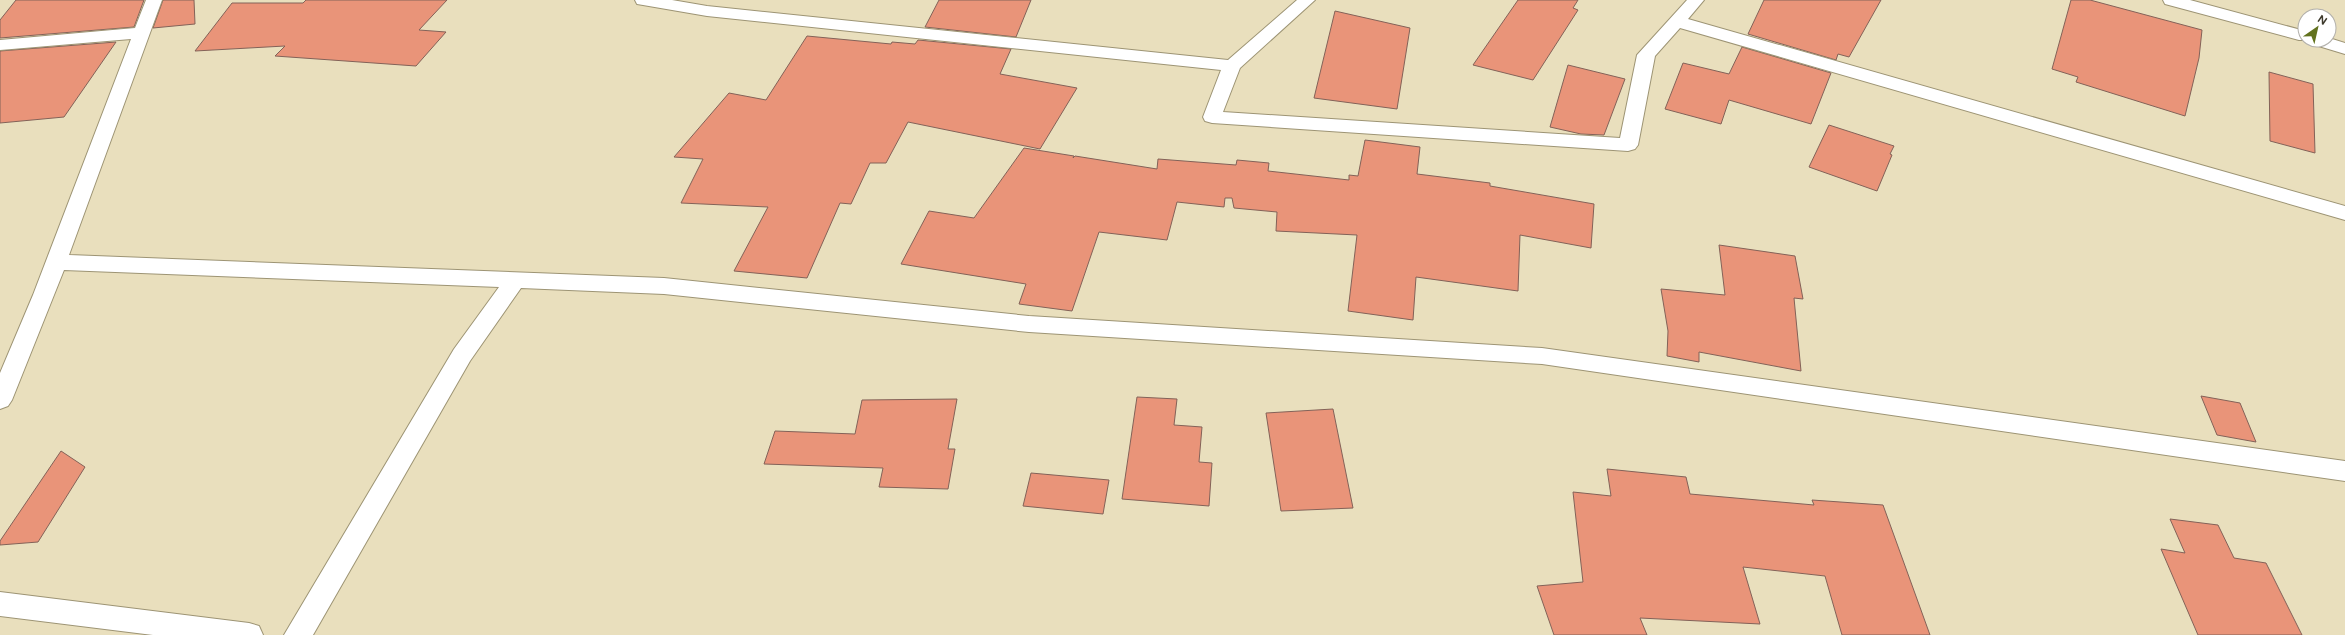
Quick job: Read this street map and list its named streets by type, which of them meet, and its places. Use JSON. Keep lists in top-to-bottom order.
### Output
{
  "north": "top right"
}
